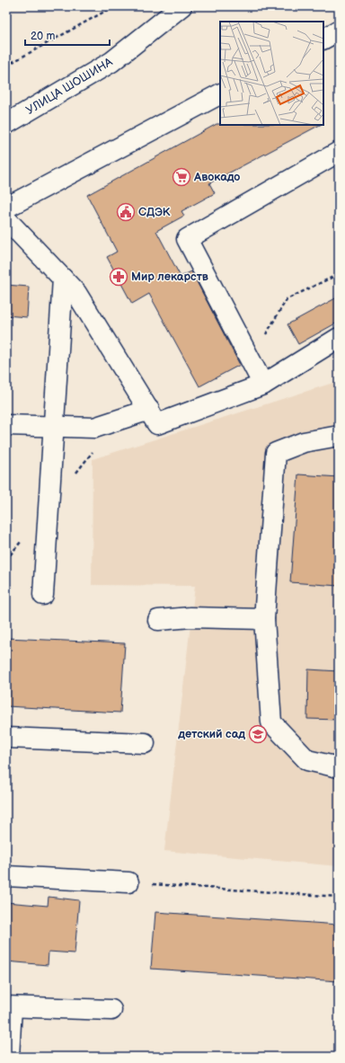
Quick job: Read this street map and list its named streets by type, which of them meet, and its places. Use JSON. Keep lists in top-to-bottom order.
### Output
{
  "streets": {
    "street": ["УЛИЦА ШОШИНА"]
  },
  "places": {
    "supermarket": ["Авокадо"],
    "public building": ["СДЭК"],
    "pharmacy": ["Мир лекарств"],
    "school or university": ["детский сад"]
  },
  "scale_bar": "20 m"
}
